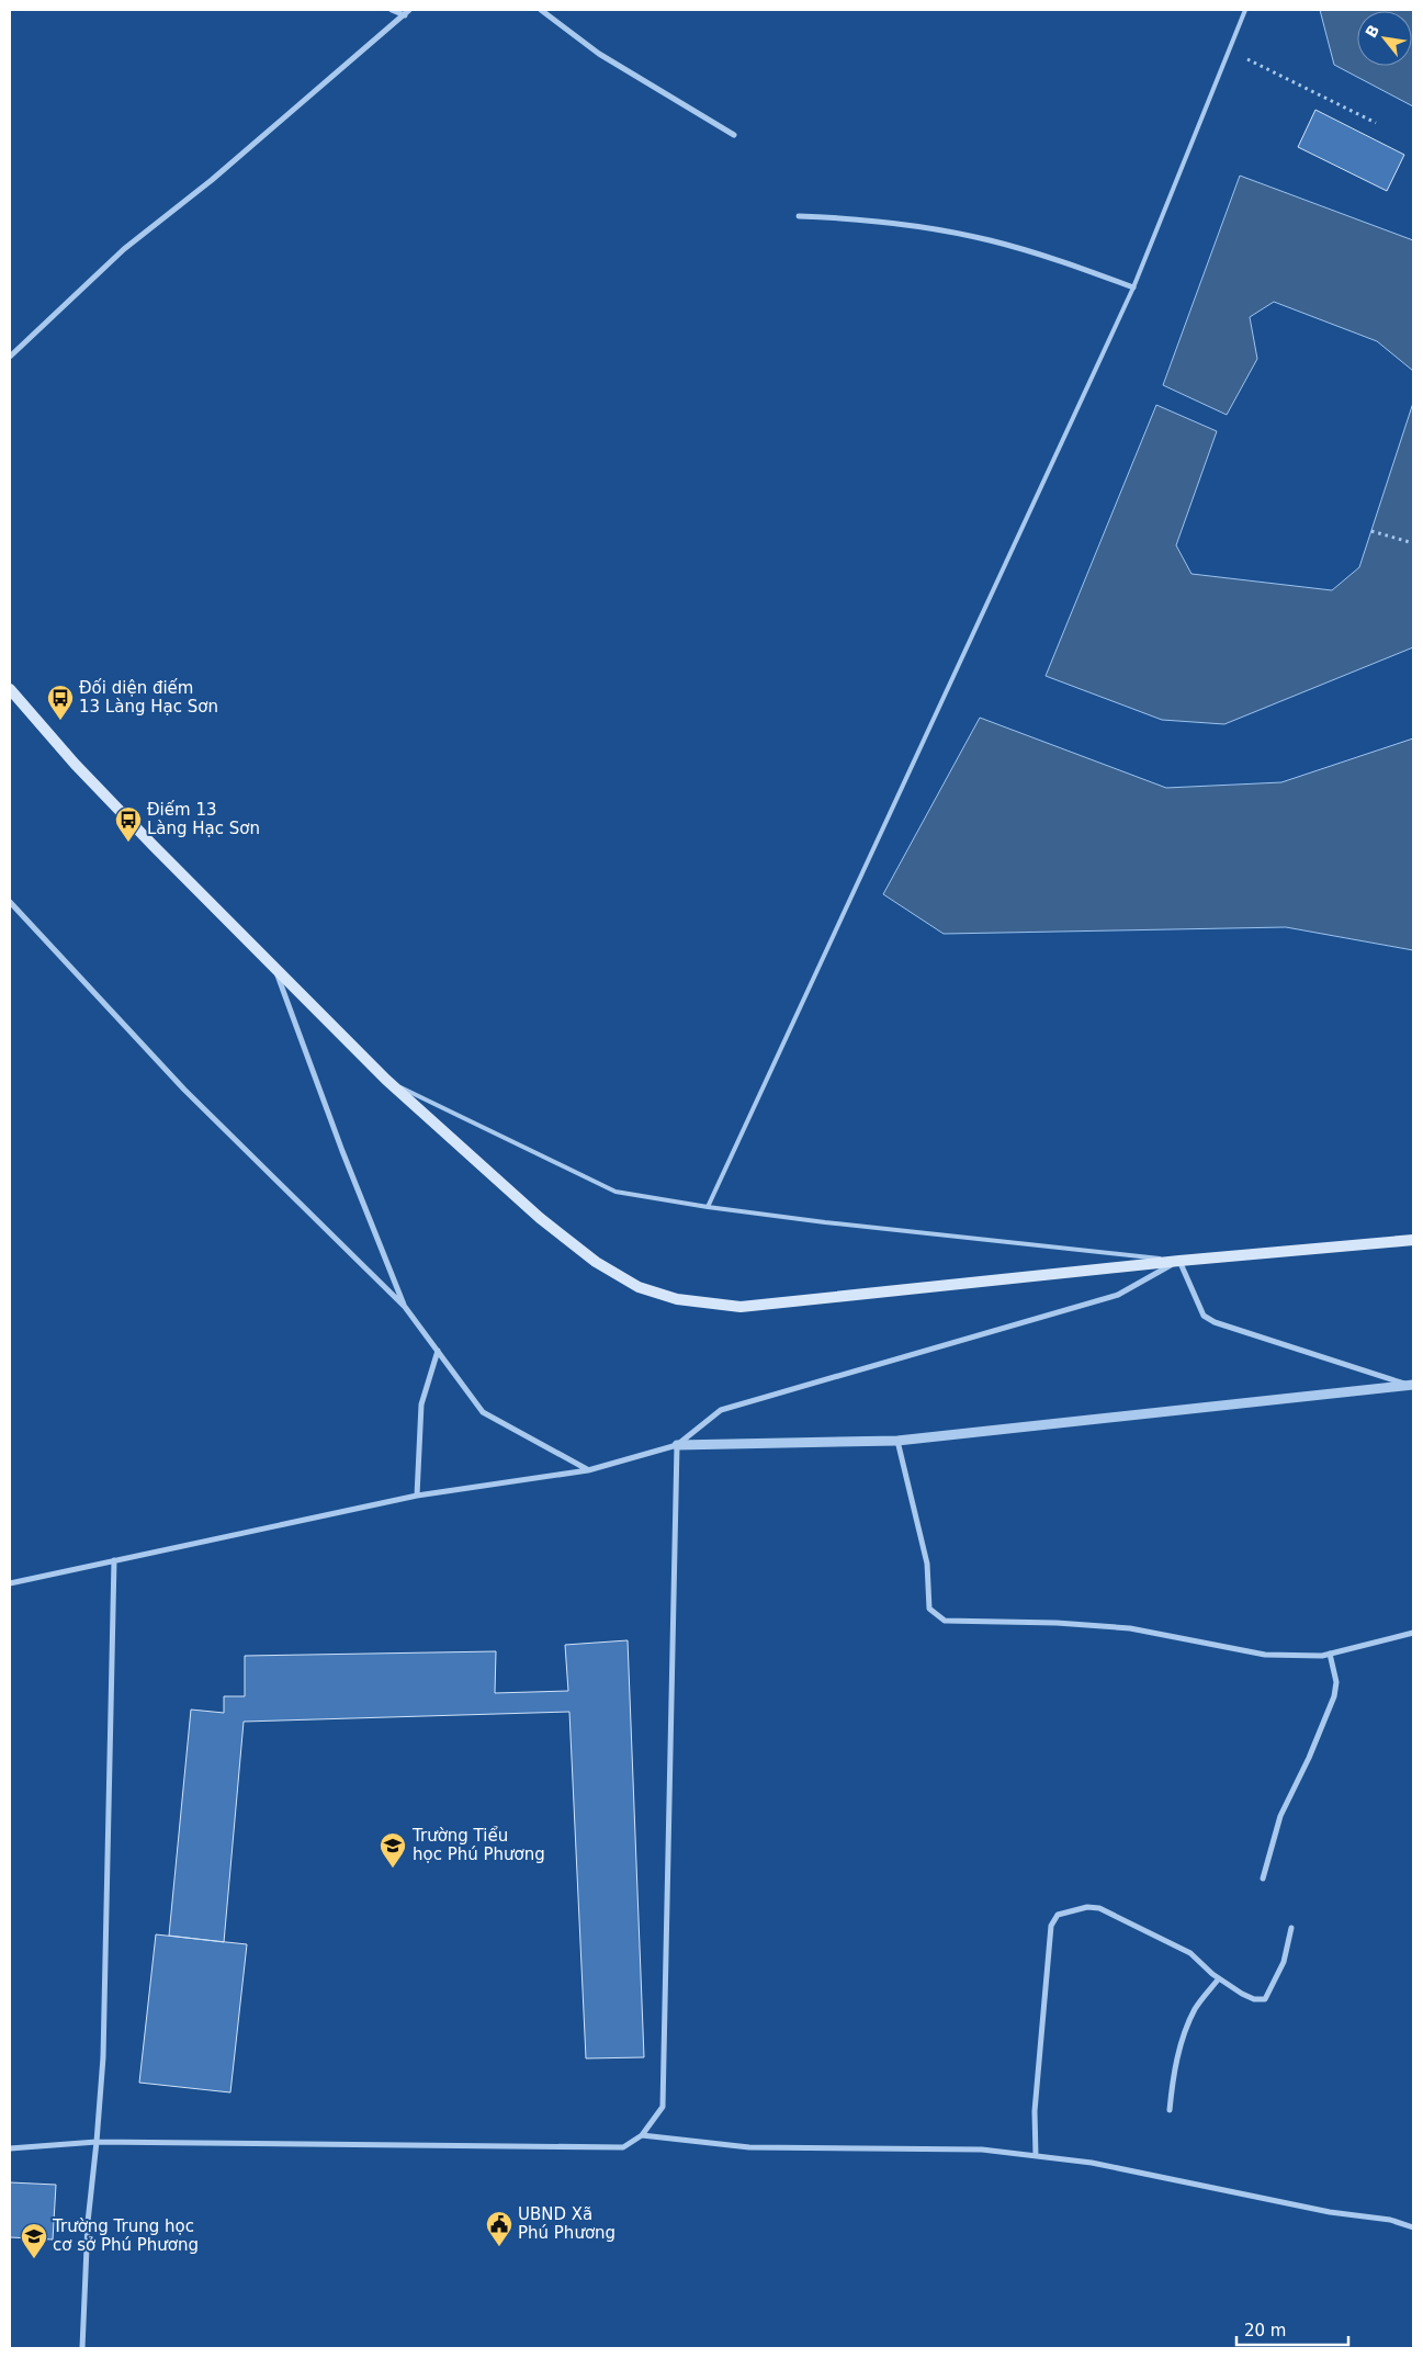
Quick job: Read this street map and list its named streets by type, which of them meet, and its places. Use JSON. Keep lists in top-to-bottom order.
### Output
{
  "places": {
    "bus stop": ["Đối diện điếm 13 Làng Hạc Sơn", "Điếm 13 Làng Hạc Sơn"],
    "school or university": ["Trường Tiểu học Phú Phương", "Trường Trung học cơ sở Phú Phương"],
    "public building": ["UBND Xã Phú Phương"]
  },
  "scale_bar": "20 m",
  "north": "top left"
}
